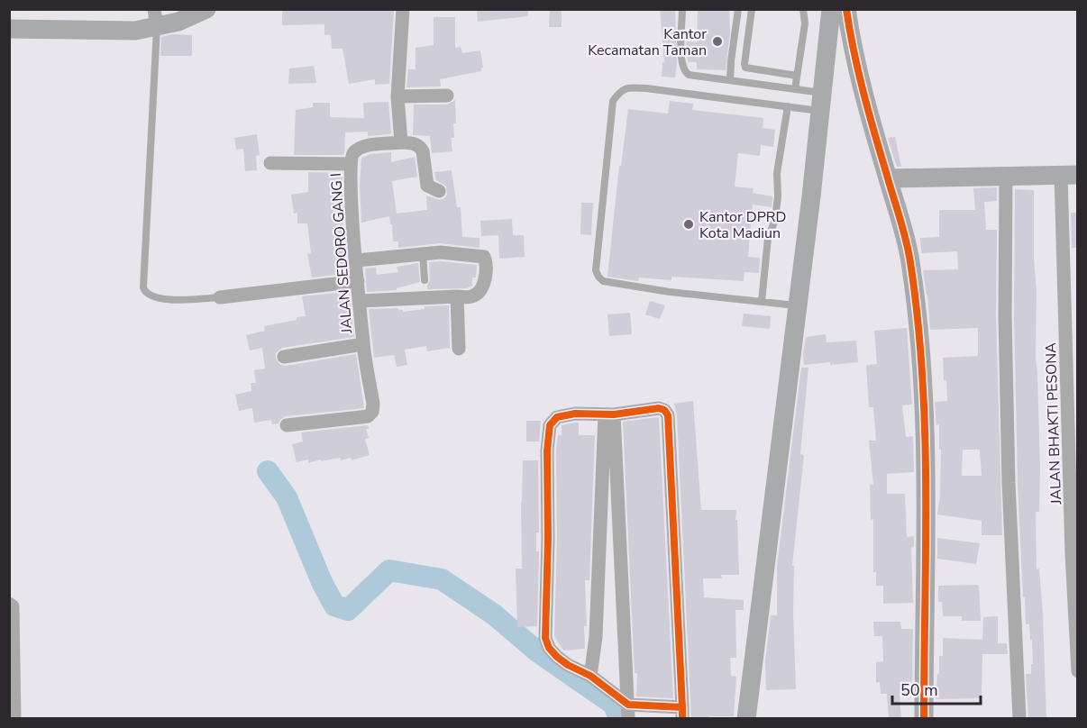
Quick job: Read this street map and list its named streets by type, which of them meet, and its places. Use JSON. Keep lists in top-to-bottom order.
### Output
{
  "streets": {
    "street": ["JALAN SEDORO GANG I", "JALAN BHAKTI PESONA"]
  },
  "places": ["Kantor Kecamatan Taman", "Kantor DPRD Kota Madiun"],
  "scale_bar": "50 m"
}
